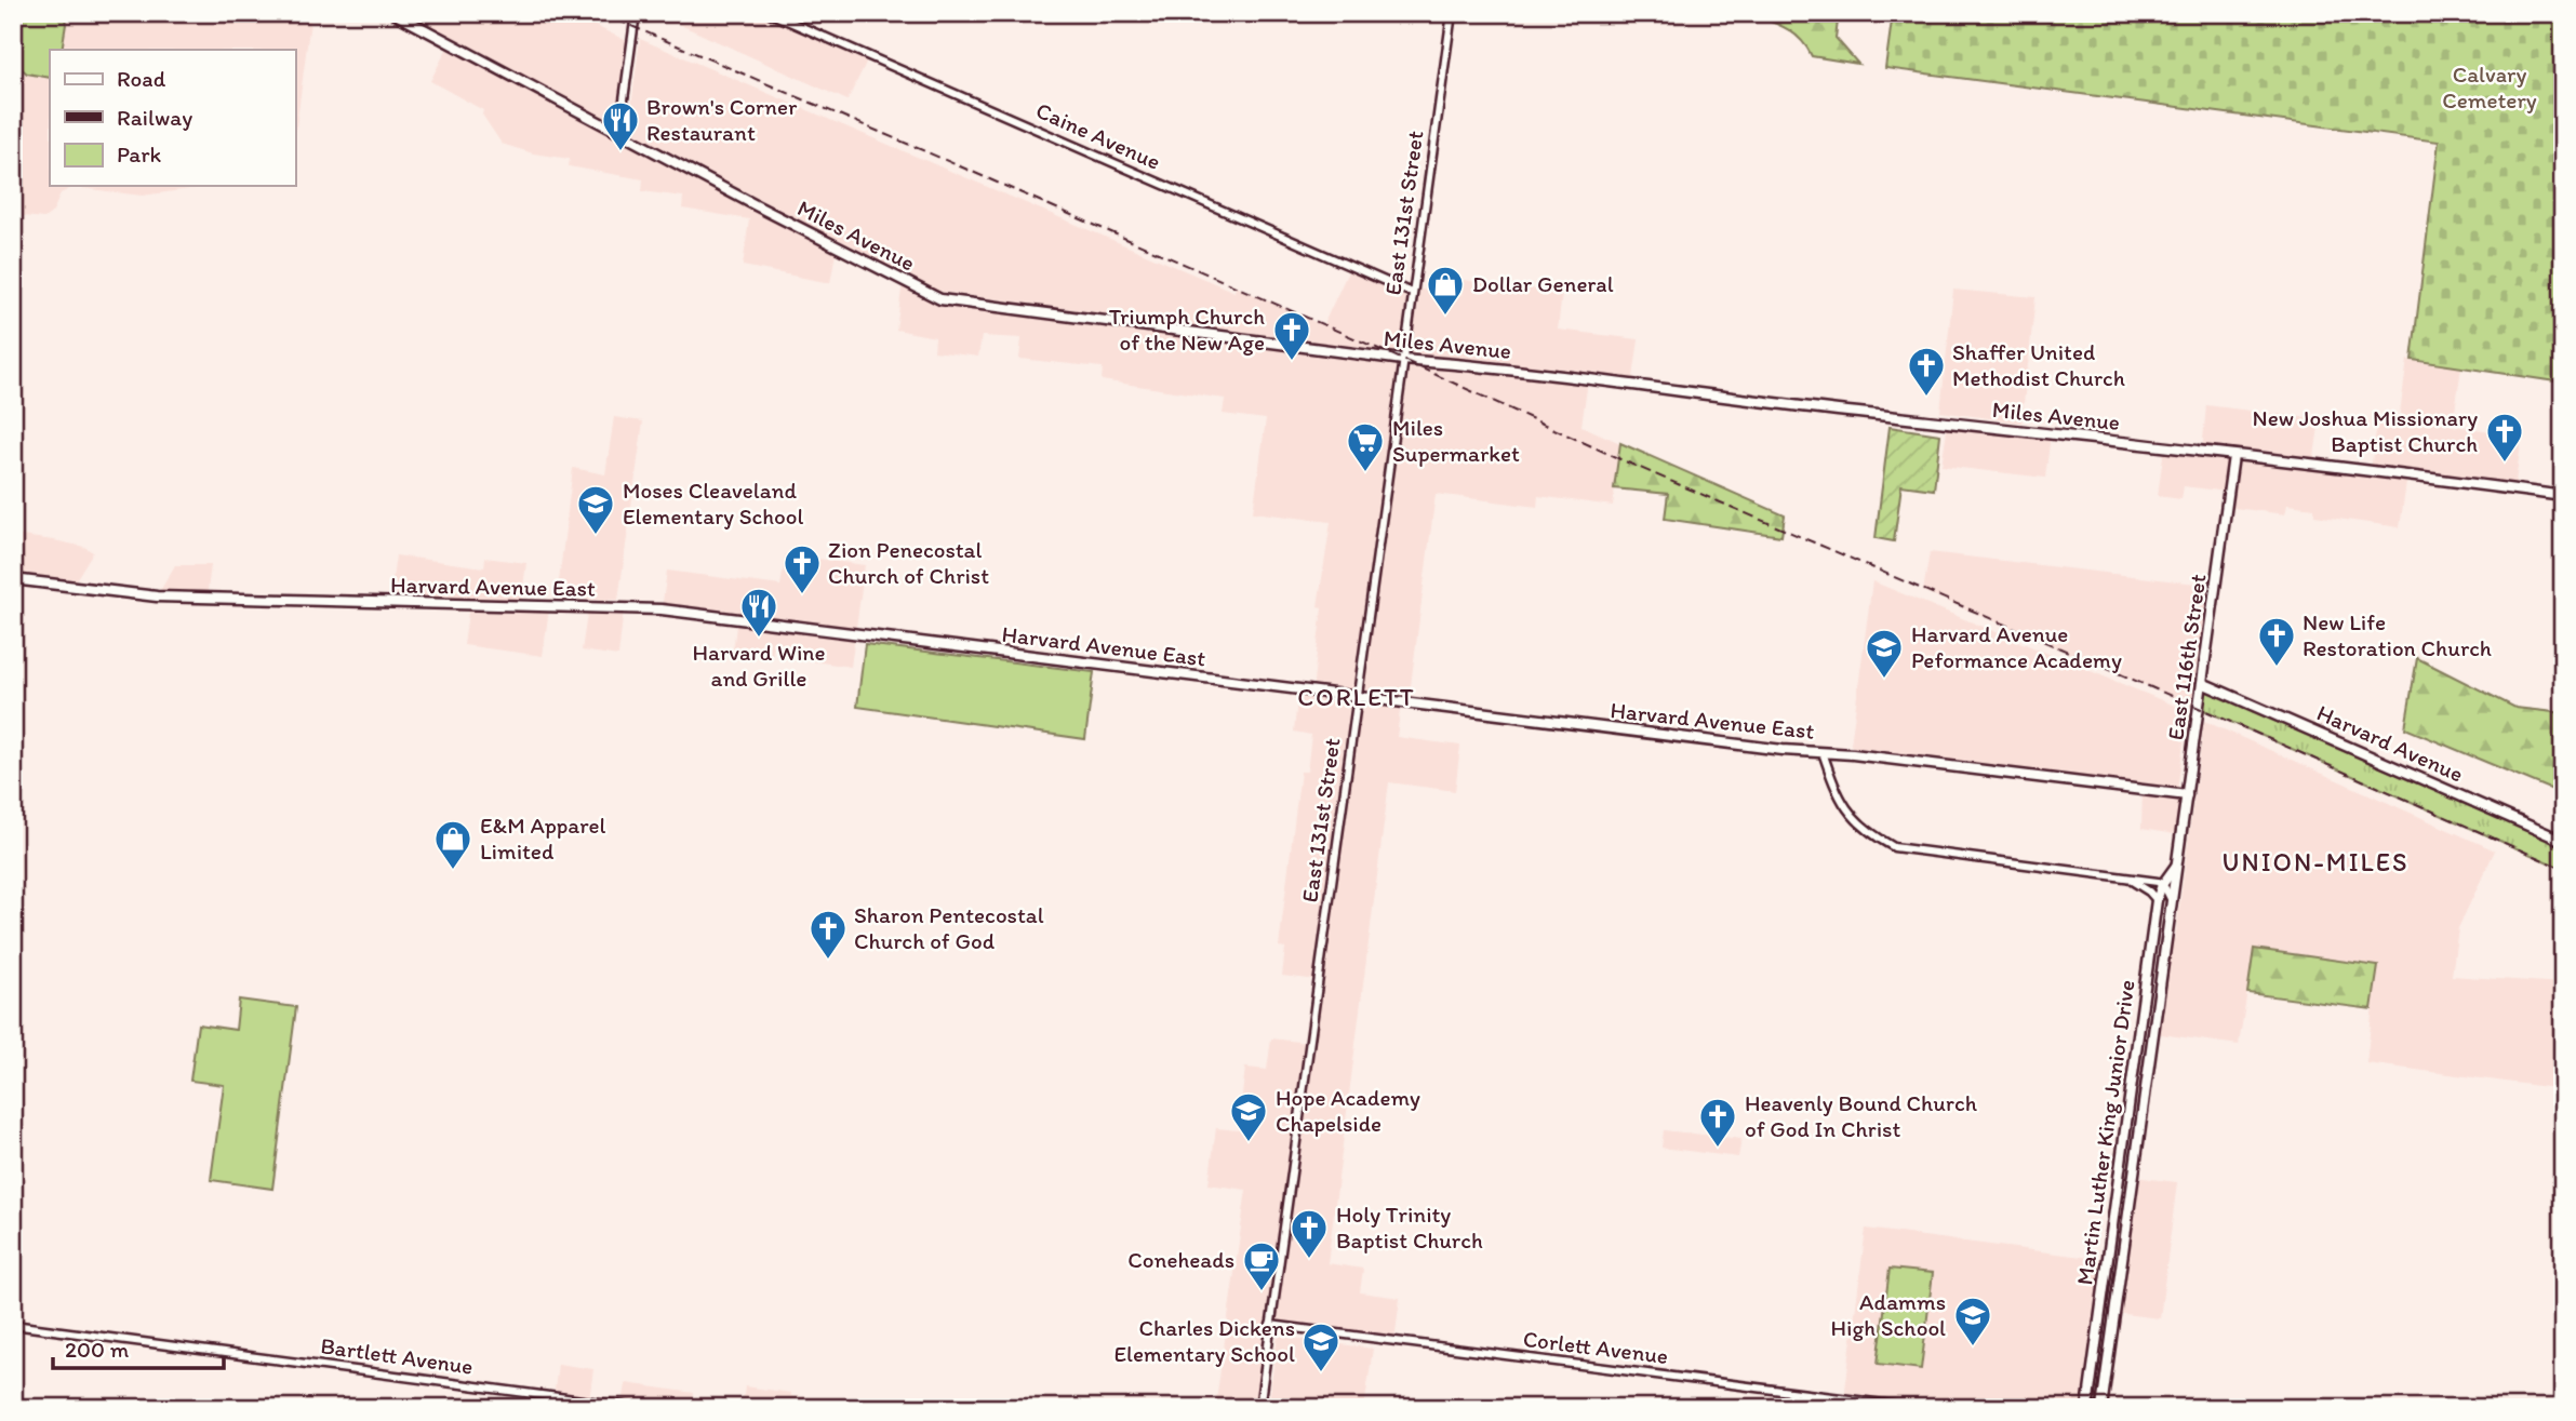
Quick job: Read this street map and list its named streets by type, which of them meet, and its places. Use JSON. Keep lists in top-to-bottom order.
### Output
{
  "streets": {
    "main road": [
      "Miles Avenue",
      "Harvard Avenue East",
      "East 116th Street",
      "Harvard Avenue",
      "Martin Luther King Junior Drive"
    ],
    "street": [
      "Caine Avenue",
      "East 131st Street",
      "Corlett Avenue",
      "Bartlett Avenue"
    ]
  },
  "crossings": [
    ["Caine Avenue", "East 131st Street"],
    ["East 131st Street", "Miles Avenue"],
    ["East 131st Street", "Harvard Avenue East"],
    ["East 131st Street", "Corlett Avenue"],
    ["Miles Avenue", "East 116th Street"],
    ["Harvard Avenue East", "East 116th Street"],
    ["East 116th Street", "Harvard Avenue"],
    ["East 116th Street", "Martin Luther King Junior Drive"]
  ],
  "districts": ["CORLETT", "UNION-MILES"],
  "parks": ["Calvary Cemetery"],
  "places": {
    "restaurant": ["Brown's Corner Restaurant", "Harvard Wine and Grille"],
    "shop": ["Dollar General", "E&M Apparel Limited"],
    "church": [
      "Triumph Church of the New Age",
      "Shaffer United Methodist Church",
      "New Joshua Missionary Baptist Church",
      "Zion Penecostal Church of Christ",
      "New Life Restoration Church",
      "Sharon Pentecostal Church of God",
      "Heavenly Bound Church of God In Christ",
      "Holy Trinity Baptist Church"
    ],
    "supermarket": ["Miles Supermarket"],
    "school or university": [
      "Moses Cleaveland Elementary School",
      "Harvard Avenue Peformance Academy",
      "Hope Academy Chapelside",
      "Adamms High School",
      "Charles Dickens Elementary School"
    ],
    "cafe": ["Coneheads"]
  },
  "legend": ["Road", "Railway", "Park"],
  "scale_bar": "200 m"
}
